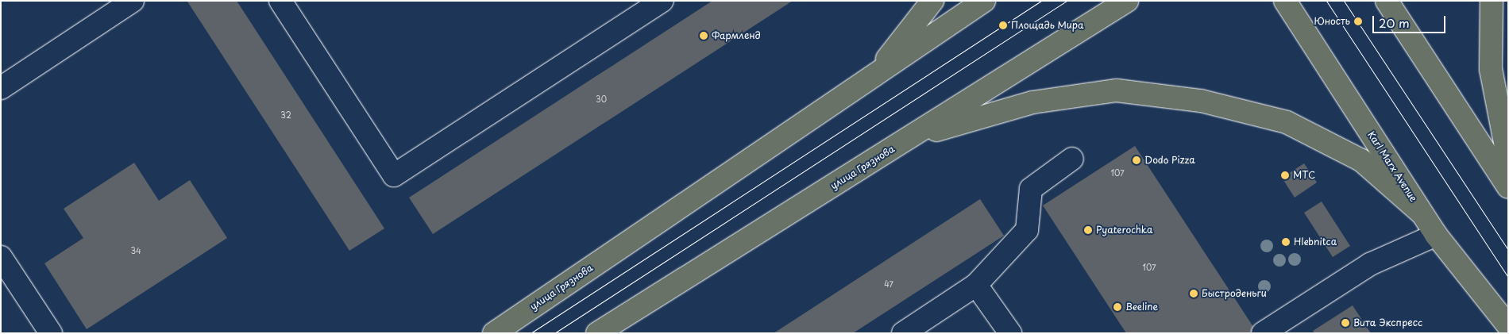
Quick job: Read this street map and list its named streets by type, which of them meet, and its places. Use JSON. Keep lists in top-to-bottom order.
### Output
{
  "streets": {
    "main road": ["Karl Marx Avenue", "улица Грязнова"]
  },
  "places": [
    "Юность",
    "Площадь Мира",
    "Фармленд",
    "Dodo Pizza",
    "МТС",
    "Pyaterochka",
    "Hlebnitca",
    "Быстроденьги",
    "Beeline",
    "Вита Экспресс"
  ],
  "house_numbers": [
    "30",
    "32",
    "107",
    "34",
    "107",
    "47"
  ],
  "scale_bar": "20 m"
}
